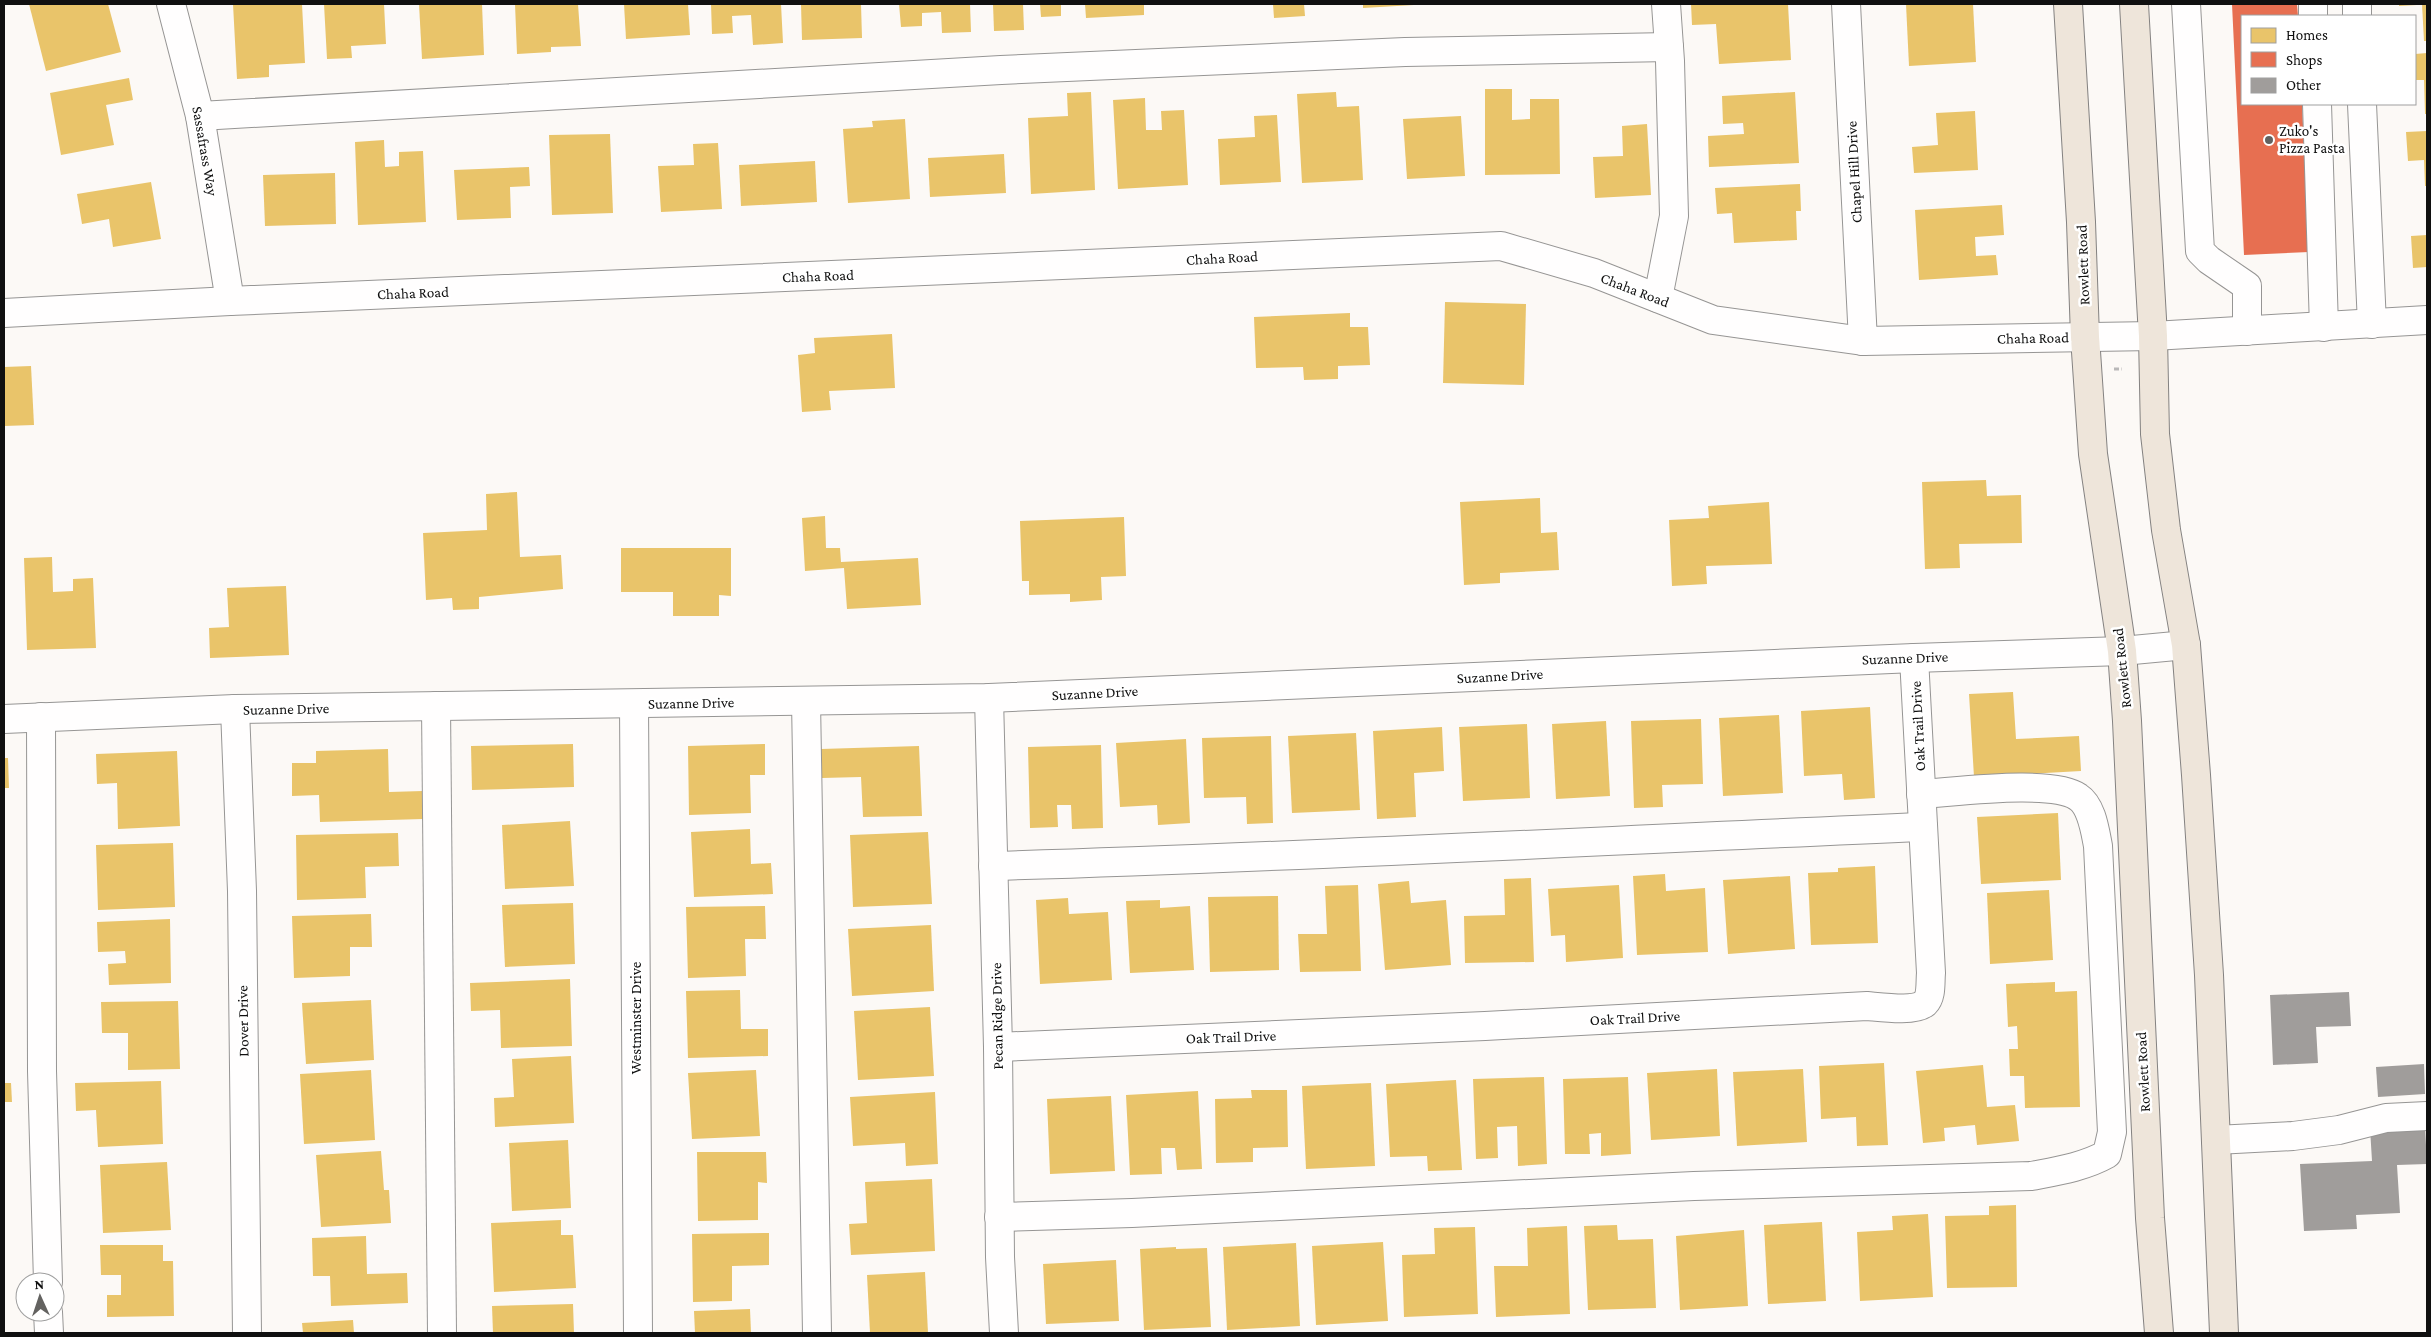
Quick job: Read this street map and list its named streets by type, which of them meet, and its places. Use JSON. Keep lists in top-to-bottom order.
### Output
{
  "streets": {
    "main road": ["Rowlett Road"],
    "street": [
      "Sassafrass Way",
      "Chapel Hill Drive",
      "Chaha Road",
      "Suzanne Drive",
      "Oak Trail Drive",
      "Pecan Ridge Drive",
      "Westminster Drive",
      "Dover Drive"
    ]
  },
  "crossings": [
    ["Sassafrass Way", "Chaha Road"],
    ["Chapel Hill Drive", "Chaha Road"],
    ["Chaha Road", "Rowlett Road"],
    ["Rowlett Road", "Suzanne Drive"],
    ["Suzanne Drive", "Oak Trail Drive"],
    ["Suzanne Drive", "Pecan Ridge Drive"],
    ["Suzanne Drive", "Westminster Drive"],
    ["Suzanne Drive", "Dover Drive"],
    ["Oak Trail Drive", "Pecan Ridge Drive"]
  ],
  "places": ["Zuko's Pizza Pasta"],
  "legend": ["Homes", "Shops", "Other"],
  "north": "top"
}
